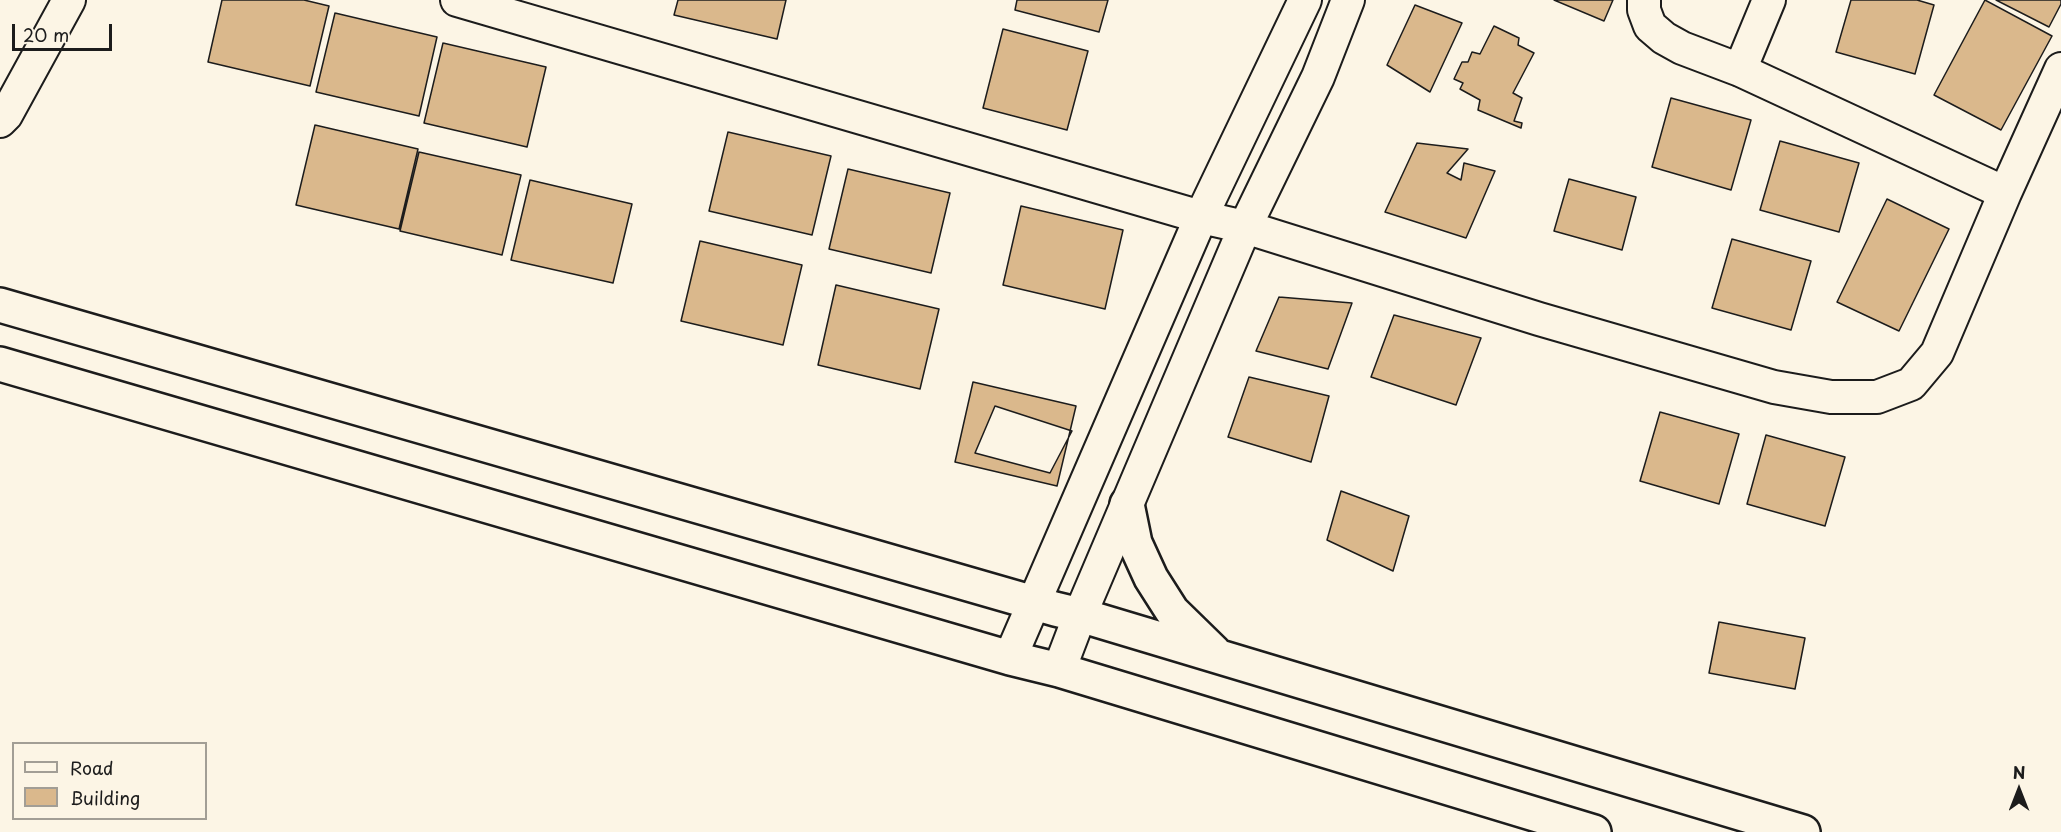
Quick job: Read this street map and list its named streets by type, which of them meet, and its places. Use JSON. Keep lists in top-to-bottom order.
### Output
{
  "legend": ["Road", "Building"],
  "scale_bar": "20 m",
  "north": "top"
}
